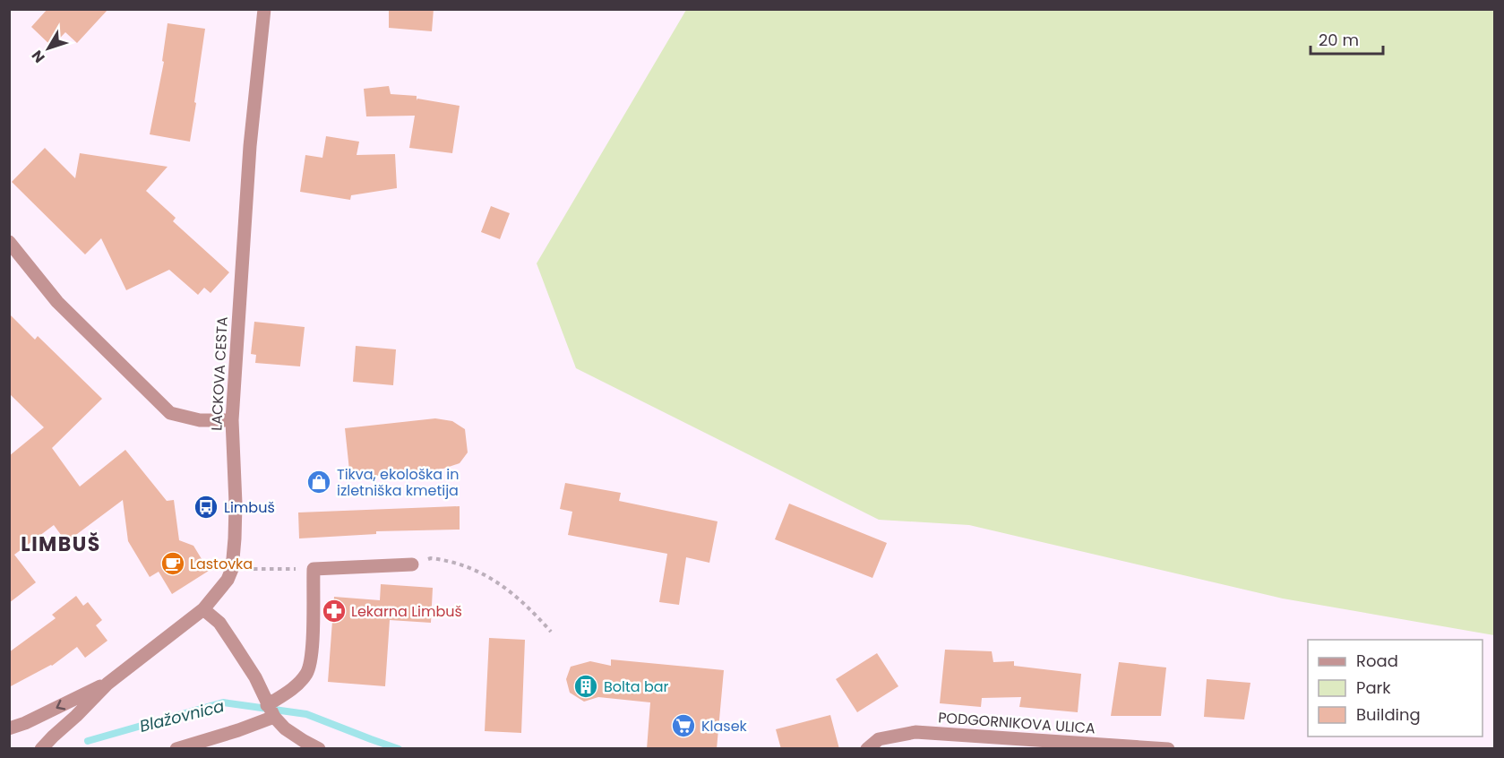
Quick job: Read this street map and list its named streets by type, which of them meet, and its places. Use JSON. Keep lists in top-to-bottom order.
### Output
{
  "streets": {
    "street": ["LACKOVA CESTA", "PODGORNIKOVA ULICA"]
  },
  "districts": ["LIMBUŠ"],
  "water": ["Blažovnica"],
  "places": {
    "shop": ["Tikva, ekološka in izletniška kmetija"],
    "bus stop": ["Limbuš"],
    "cafe": ["Lastovka"],
    "pharmacy": ["Lekarna Limbuš"],
    "building": ["Bolta bar"],
    "supermarket": ["Klasek"]
  },
  "legend": ["Road", "Park", "Building"],
  "scale_bar": "20 m",
  "north": "bottom left"
}
